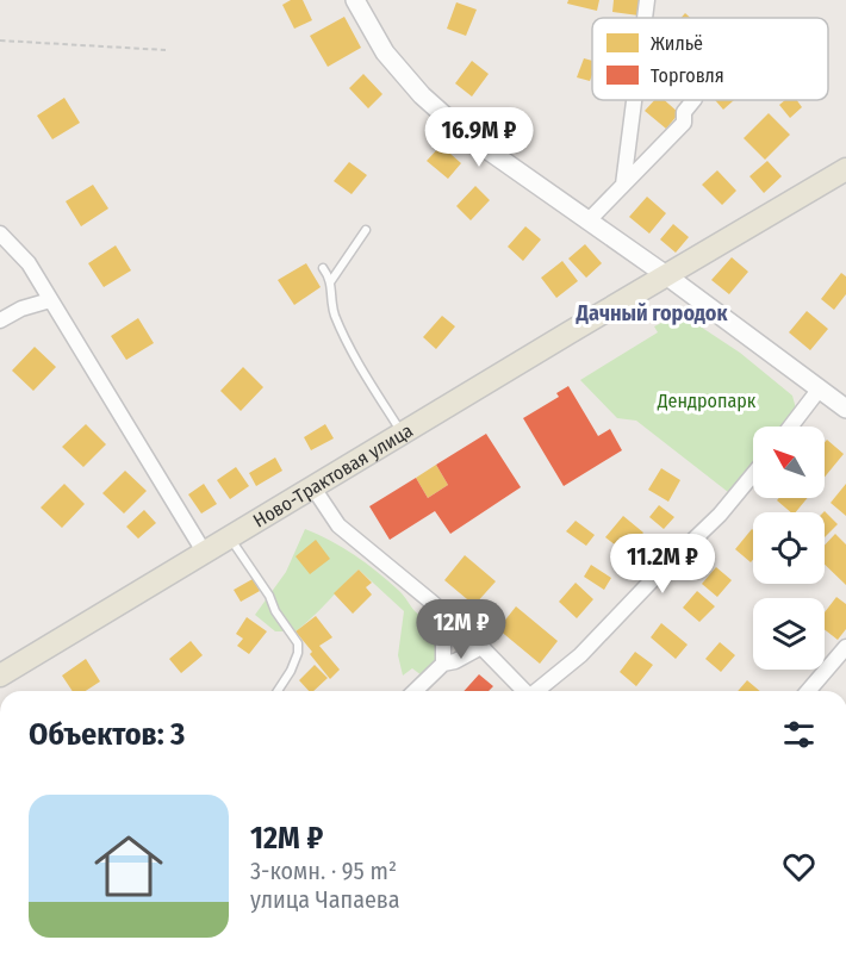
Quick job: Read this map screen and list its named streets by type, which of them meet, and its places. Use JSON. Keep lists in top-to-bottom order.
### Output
{
  "streets": {
    "main road": ["Ново-Трактовая улица"]
  },
  "districts": ["Дачный городок"],
  "parks": ["Дендропарк"],
  "legend": ["Жильё", "Торговля"],
  "north": "top left",
  "page": {
    "price": ["16.9M ₽", "11.2M ₽", "12M ₽"],
    "heading": "Объектов: 3",
    "list": [
      {
        "name": "12M ₽",
        "note": "3-комн. · 95 m² · улица Чапаева"
      }
    ]
  }
}
